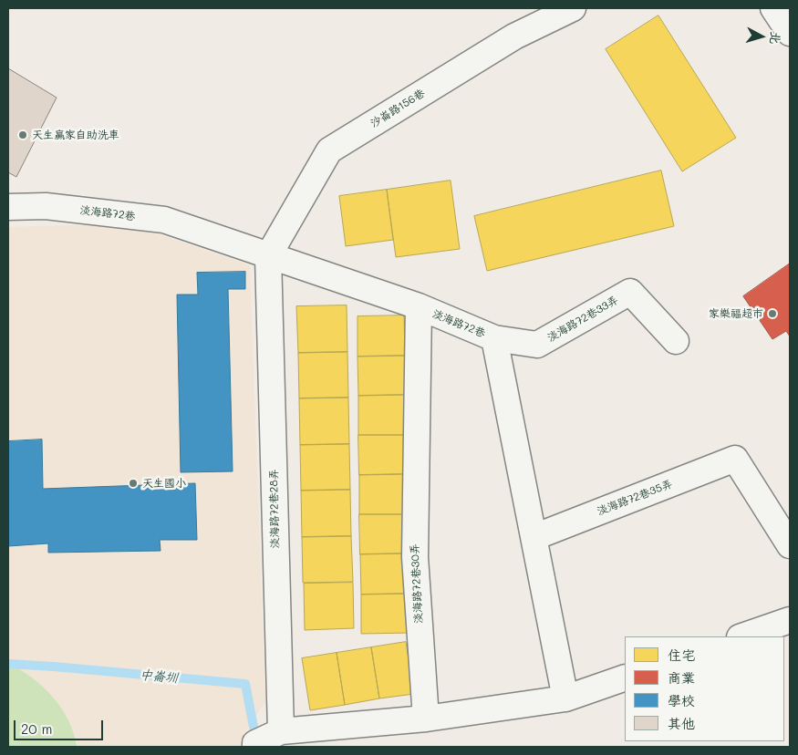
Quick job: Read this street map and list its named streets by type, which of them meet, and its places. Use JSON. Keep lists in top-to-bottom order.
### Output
{
  "streets": {
    "street": [
      "沙崙路156巷",
      "淡海路72巷",
      "淡海路72巷33弄",
      "淡海路72巷35弄",
      "淡海路72巷28弄",
      "淡海路72巷30弄"
    ]
  },
  "crossings": [
    ["沙崙路156巷", "淡海路72巷"],
    ["沙崙路156巷", "淡海路72巷28弄"],
    ["淡海路72巷", "淡海路72巷33弄"],
    ["淡海路72巷", "淡海路72巷35弄"],
    ["淡海路72巷", "淡海路72巷28弄"],
    ["淡海路72巷", "淡海路72巷30弄"]
  ],
  "water": ["中崙圳"],
  "places": ["天生贏家自助洗車", "家樂福超市", "天生國小"],
  "legend": [
    "住宅",
    "商業",
    "學校",
    "其他"
  ],
  "scale_bar": "20 m",
  "north": "right"
}
